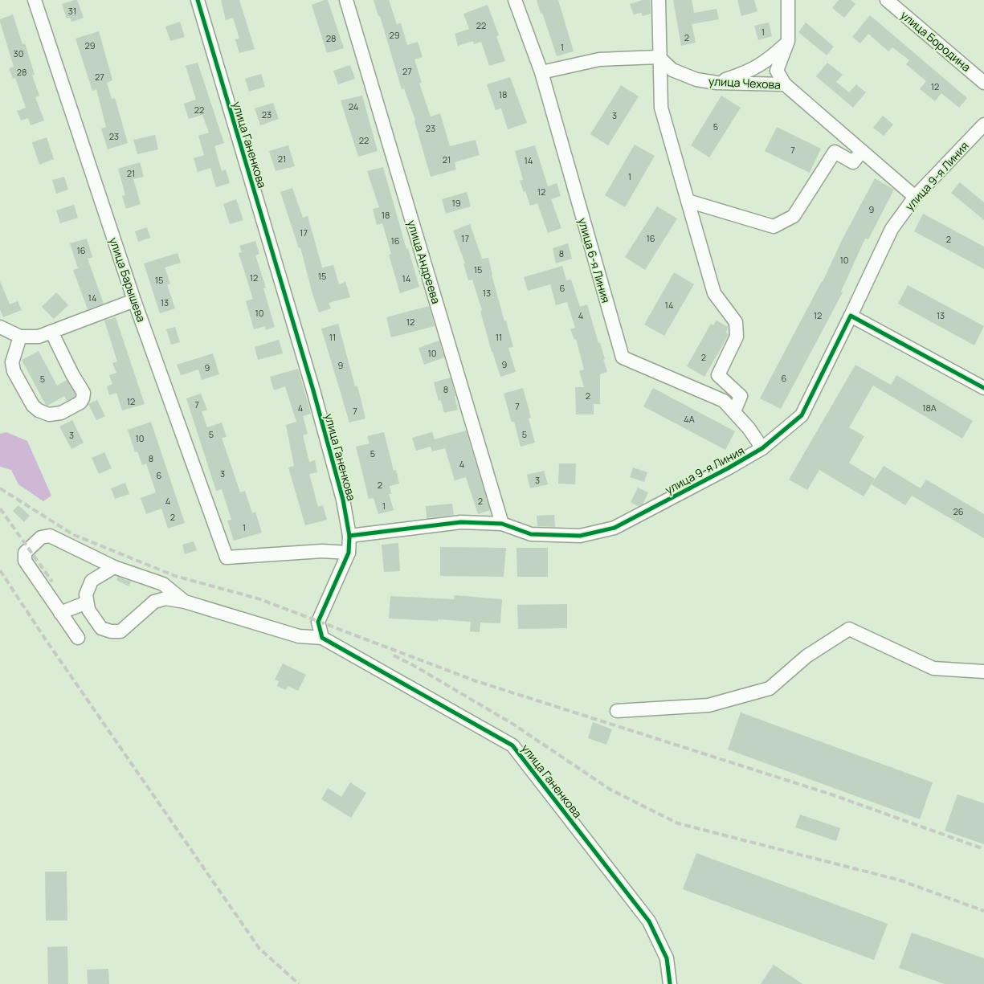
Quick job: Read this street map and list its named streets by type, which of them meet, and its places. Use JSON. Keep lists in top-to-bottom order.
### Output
{
  "streets": {
    "street": [
      "улица Бородина",
      "улица Чехова",
      "улица Ганенкова",
      "улица 9-я Линия",
      "улица 6-я Линия",
      "улица Андреева",
      "улица Барышева"
    ]
  },
  "crossings": [
    ["улица Чехова", "улица 9-я Линия"],
    ["улица Ганенкова", "улица 9-я Линия"],
    ["улица Ганенкова", "улица Барышева"],
    ["улица 9-я Линия", "улица 6-я Линия"],
    ["улица 9-я Линия", "улица Андреева"]
  ],
  "house_numbers": [
    "31",
    "22",
    "1",
    "29",
    "2",
    "28",
    "29",
    "1",
    "30",
    "27",
    "28",
    "27",
    "12",
    "18",
    "24",
    "22",
    "23",
    "3",
    "5",
    "23",
    "23",
    "22",
    "7",
    "21",
    "21",
    "14",
    "21",
    "1",
    "12",
    "19",
    "9",
    "18",
    "17",
    "17",
    "16",
    "2",
    "16",
    "16",
    "8",
    "10",
    "15",
    "15",
    "12",
    "14",
    "15",
    "6",
    "13",
    "14",
    "13",
    "14",
    "10",
    "4",
    "12",
    "13",
    "12",
    "11",
    "11",
    "10",
    "2",
    "9",
    "9",
    "9",
    "6",
    "5",
    "8",
    "2",
    "12",
    "7",
    "7",
    "4",
    "18А",
    "7",
    "4А",
    "5",
    "5",
    "3",
    "10",
    "5",
    "8",
    "4",
    "3",
    "6",
    "3",
    "2",
    "4",
    "2",
    "1",
    "26",
    "2",
    "1"
  ]
}
